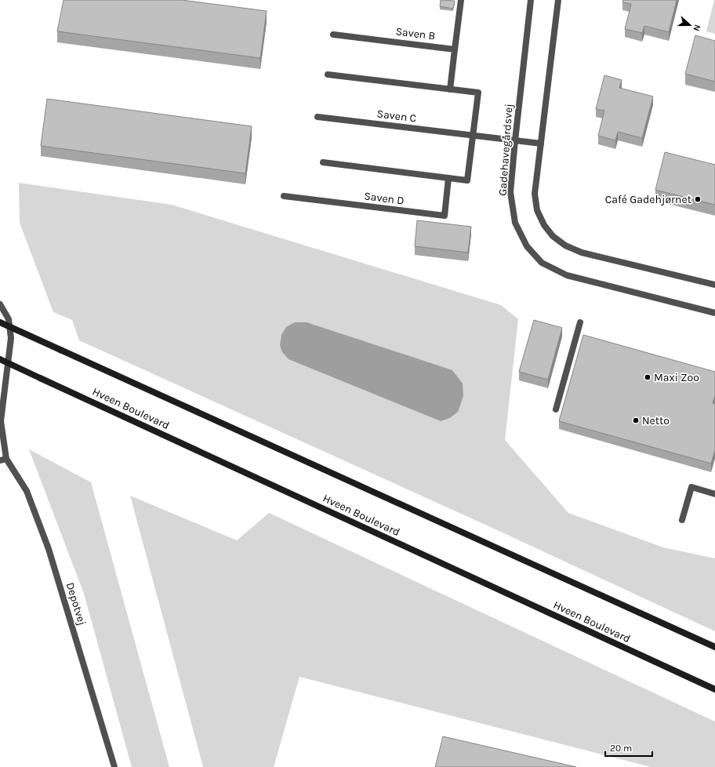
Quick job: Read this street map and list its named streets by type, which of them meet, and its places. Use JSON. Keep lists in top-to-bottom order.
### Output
{
  "streets": {
    "street": [
      "Saven B",
      "Saven C",
      "Gadehavegårdsvej",
      "Saven D",
      "Hveen Boulevard",
      "Depotvej"
    ]
  },
  "crossings": [
    ["Saven C", "Gadehavegårdsvej"]
  ],
  "places": ["Café Gadehjørnet", "Maxi Zoo", "Netto"],
  "scale_bar": "20 m",
  "north": "right"
}
